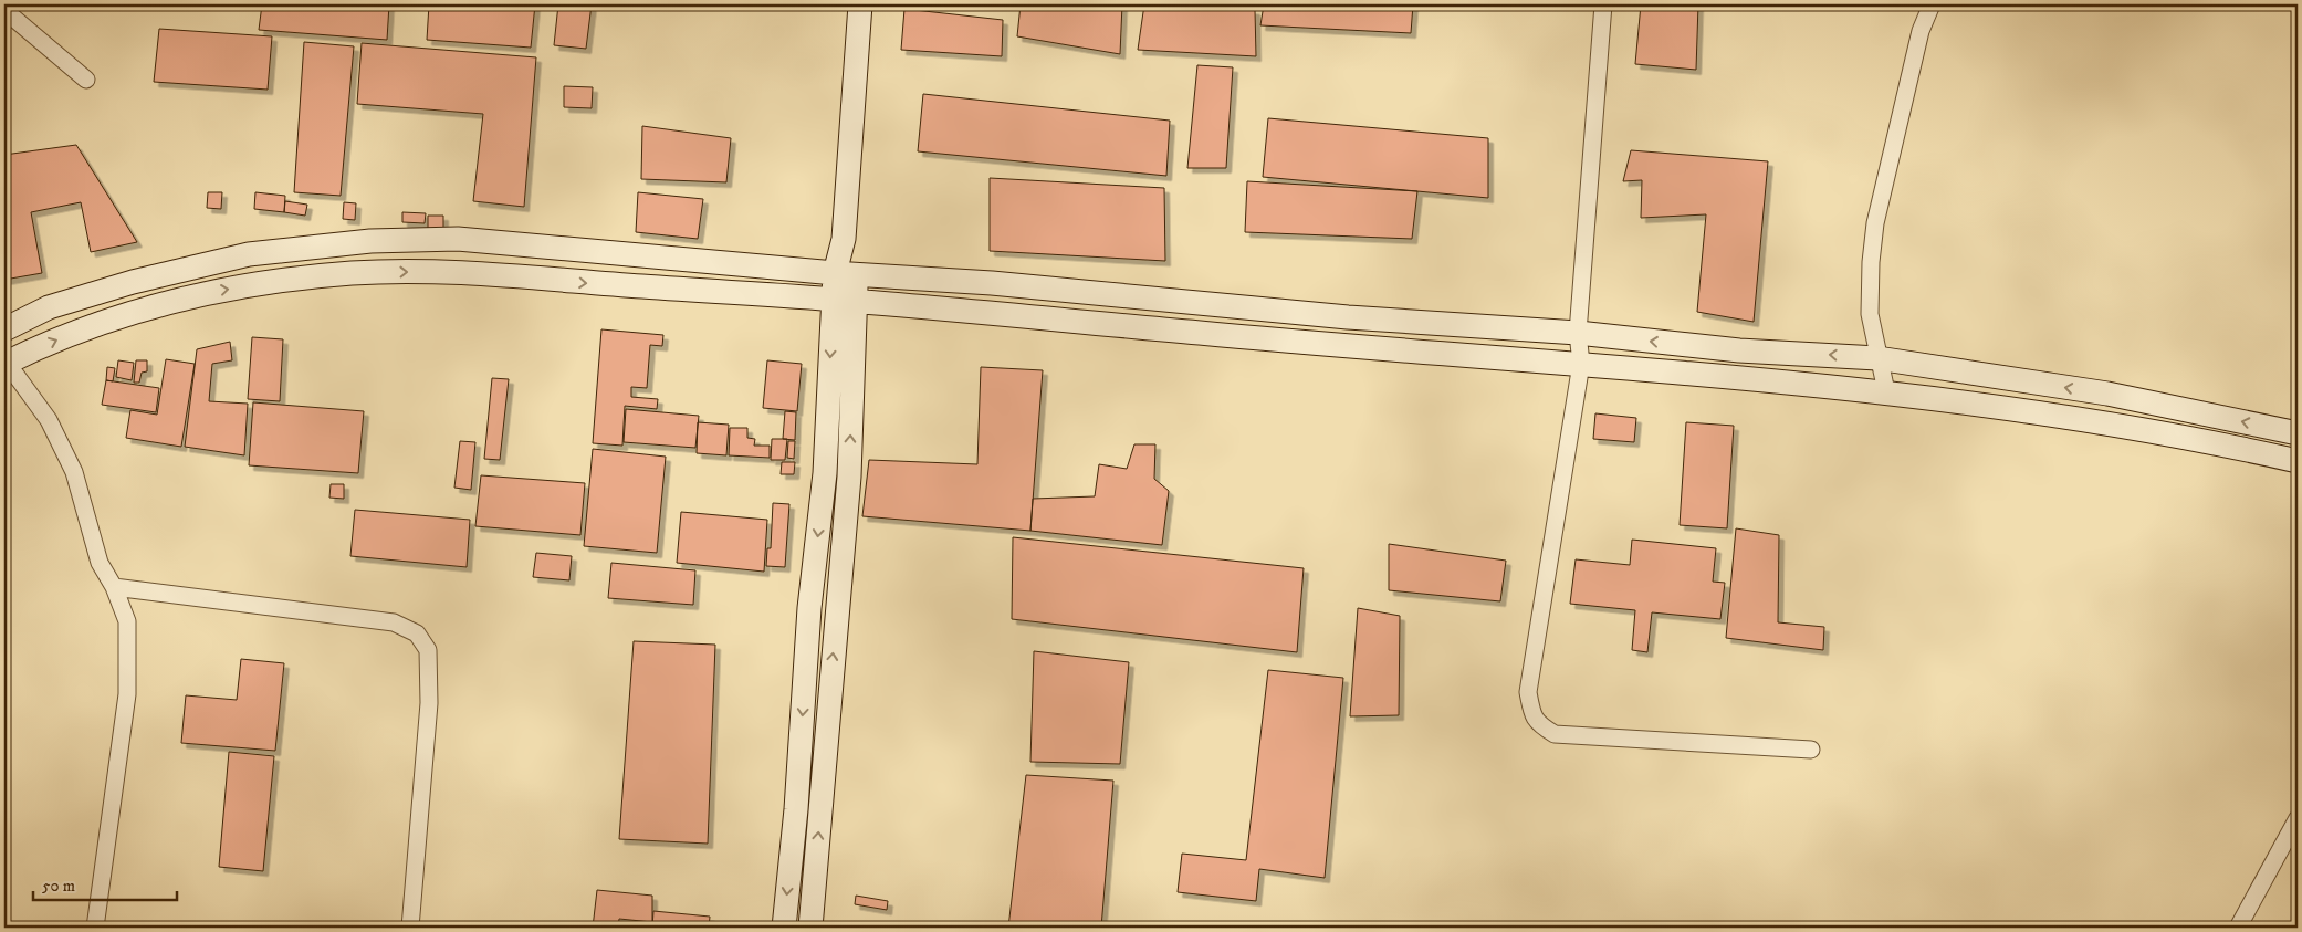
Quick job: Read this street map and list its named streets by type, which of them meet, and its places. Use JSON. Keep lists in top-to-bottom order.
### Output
{
  "scale_bar": "50 m"
}
